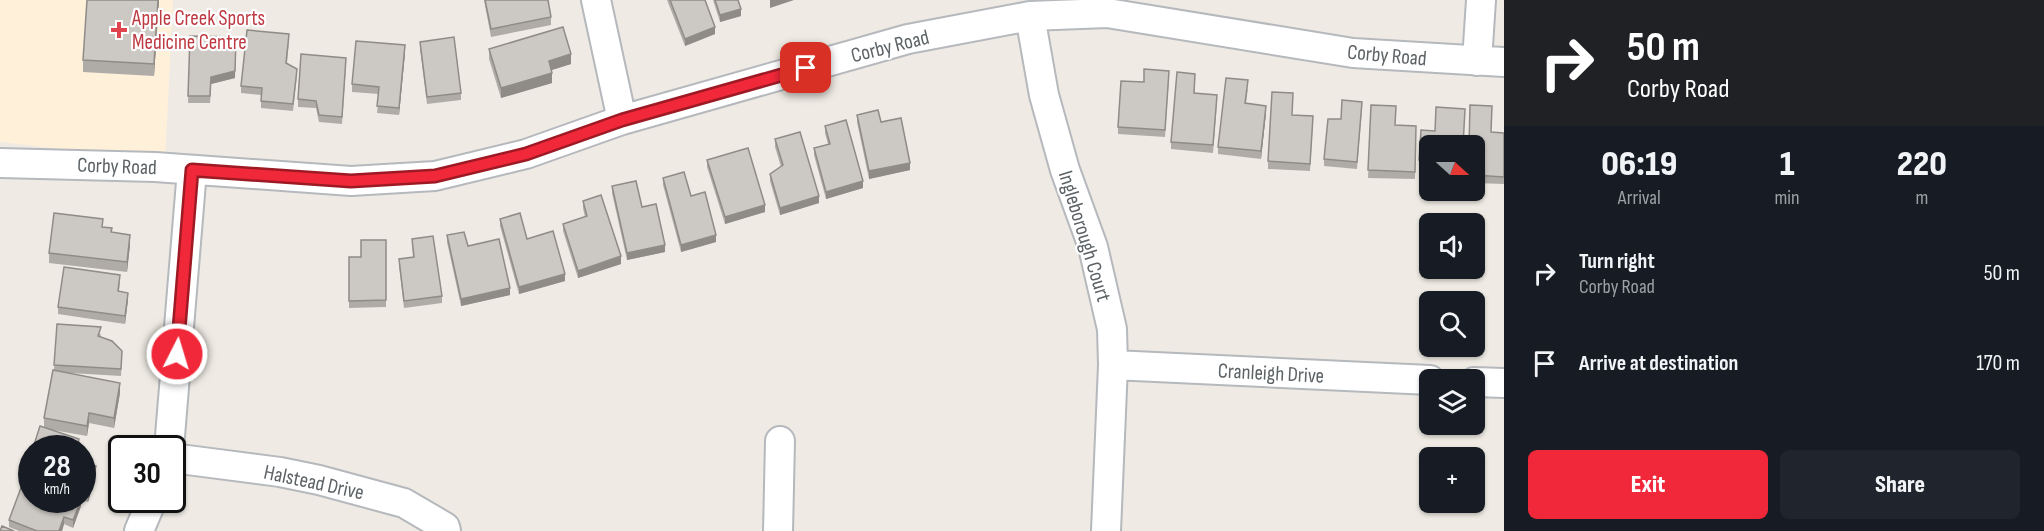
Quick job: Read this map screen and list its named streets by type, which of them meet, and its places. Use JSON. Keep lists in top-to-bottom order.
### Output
{
  "streets": {
    "street": [
      "Corby Road",
      "Ingleborough Court",
      "Cranleigh Drive",
      "Halstead Drive"
    ]
  },
  "crossings": [
    ["Corby Road", "Ingleborough Court"],
    ["Ingleborough Court", "Cranleigh Drive"]
  ],
  "places": {
    "health": ["Apple Creek Sports Medicine Centre"]
  },
  "north": "right",
  "page": {
    "turn": ["50 m", "Corby Road"],
    "eta": [
      "06:19",
      "Arrival",
      "1",
      "min",
      "220",
      "m"
    ],
    "map_buttons": "+",
    "list": [
      {
        "name": "Turn right",
        "note": "Corby Road",
        "value": "50 m"
      },
      {
        "name": "Arrive at destination",
        "value": "170 m"
      }
    ],
    "speed": "28 km/h",
    "limit": "30",
    "buttons": ["Exit", "Share"]
  }
}
